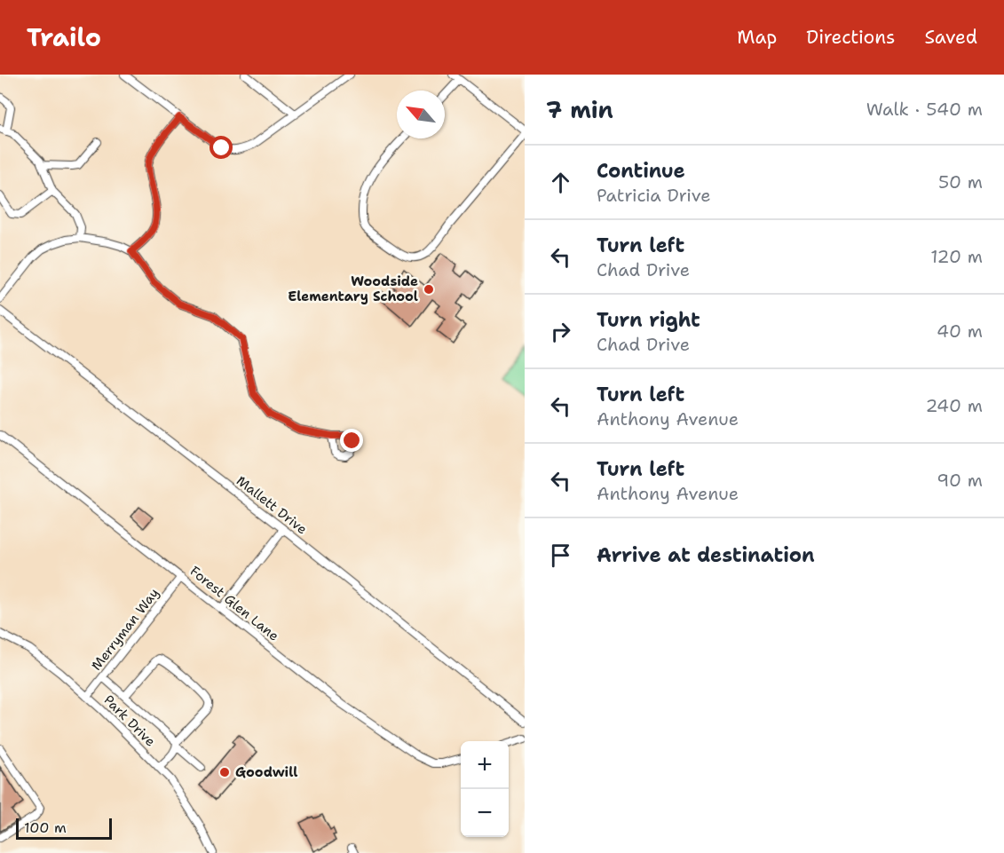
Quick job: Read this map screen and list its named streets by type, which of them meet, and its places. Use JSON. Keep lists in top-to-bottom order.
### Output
{
  "streets": {
    "street": [
      "Mallett Drive",
      "Forest Glen Lane",
      "Merryman Way",
      "Park Drive"
    ]
  },
  "crossings": [
    ["Forest Glen Lane", "Merryman Way"],
    ["Merryman Way", "Park Drive"]
  ],
  "places": ["Woodside Elementary School", "Goodwill"],
  "scale_bar": "100 m",
  "north": "top left",
  "page": {
    "header": "Trailo",
    "nav": ["Map", "Directions", "Saved"],
    "heading": ["7 min", "Walk · 540 m"],
    "list": [
      ["Continue", "Patricia Drive", "50 m"],
      ["Turn left", "Chad Drive", "120 m"],
      ["Turn right", "Chad Drive", "40 m"],
      ["Turn left", "Anthony Avenue", "240 m"],
      ["Turn left", "Anthony Avenue", "90 m"],
      "Arrive at destination"
    ],
    "map_buttons": ["+", "−"],
    "scale": "100 m"
  }
}
